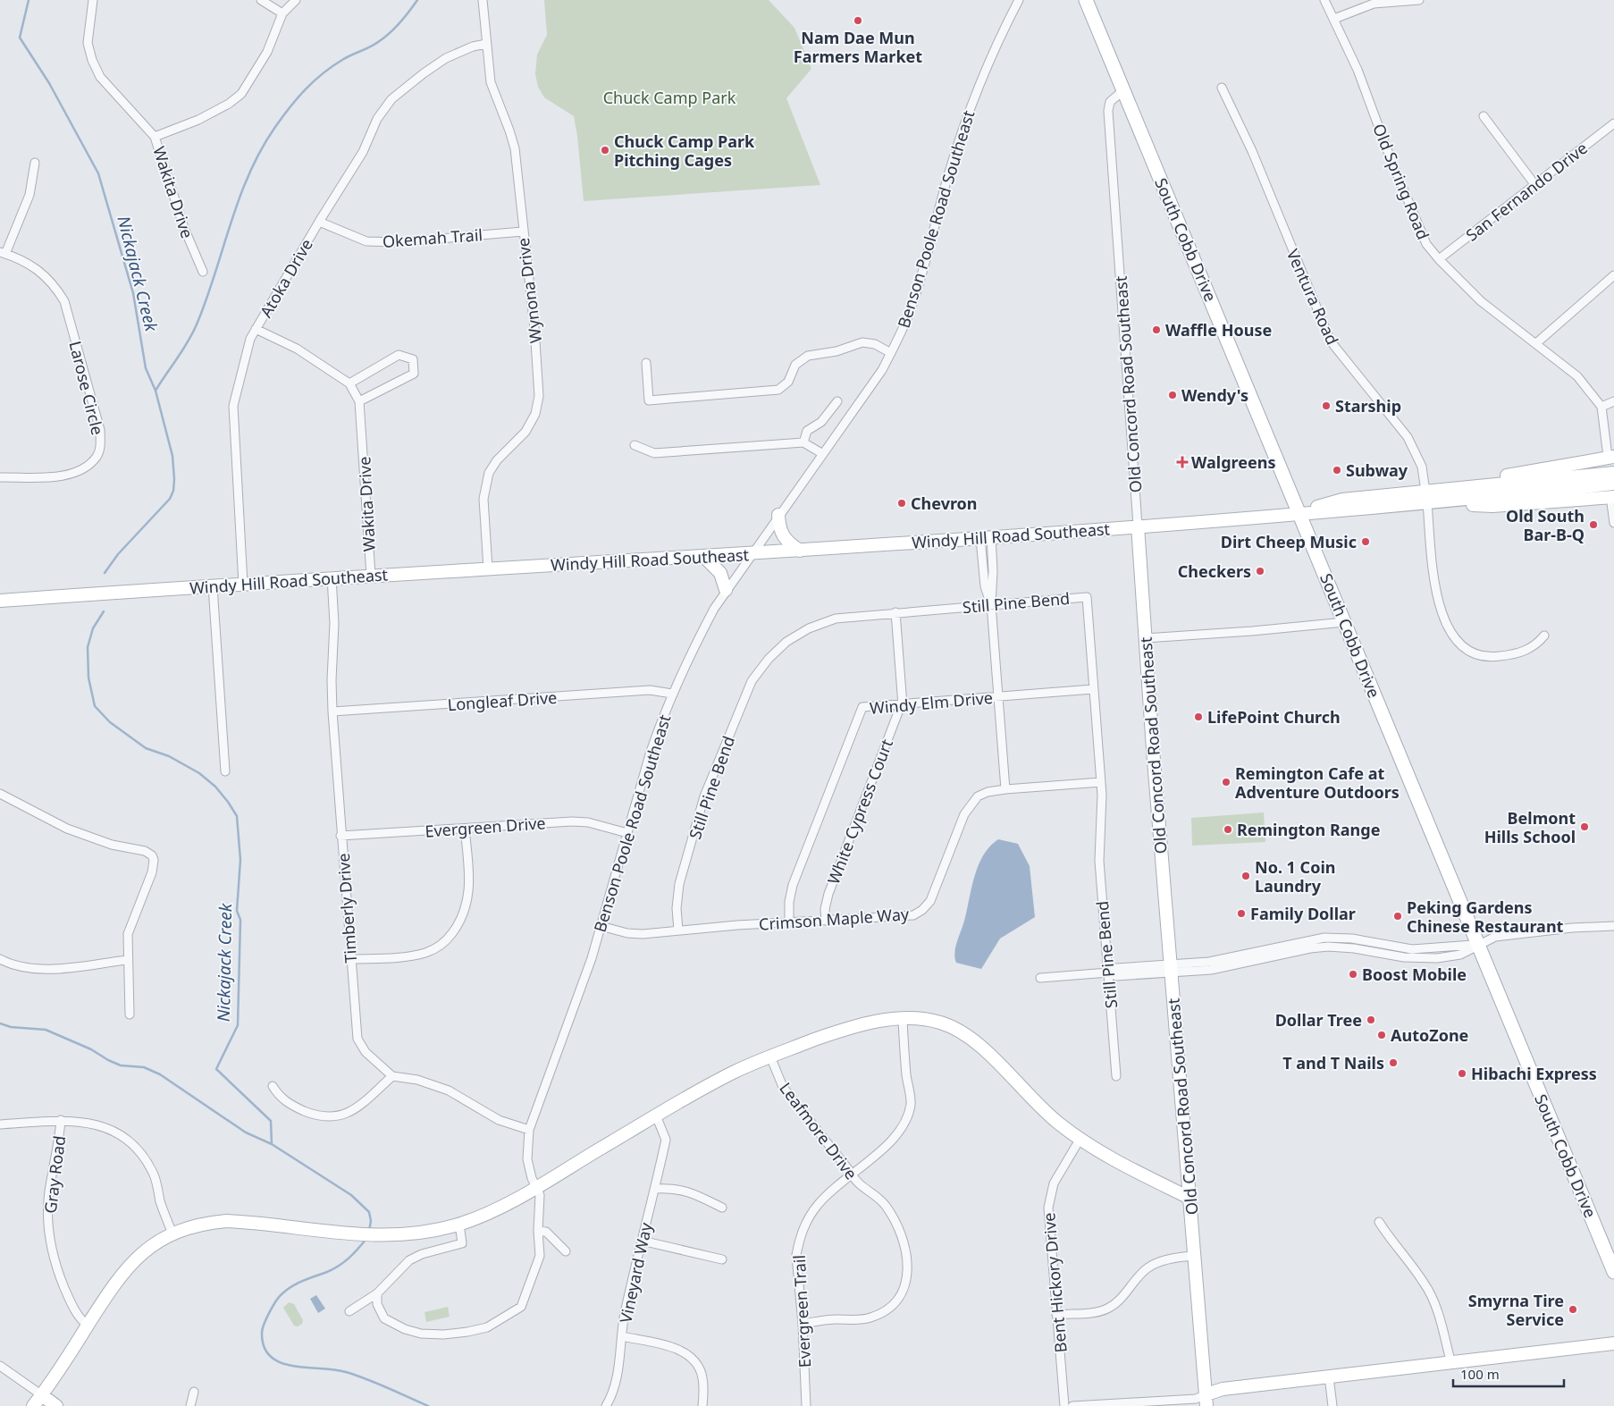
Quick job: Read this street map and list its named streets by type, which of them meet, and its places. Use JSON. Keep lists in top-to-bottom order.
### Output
{
  "streets": {
    "main road": ["South Cobb Drive"],
    "street": [
      "Old Spring Road",
      "San Fernando Drive",
      "Wakita Drive",
      "Benson Poole Road Southeast",
      "Okemah Trail",
      "Atoka Drive",
      "Wynona Drive",
      "Ventura Road",
      "Old Concord Road Southeast",
      "Larose Circle",
      "Windy Hill Road Southeast",
      "Still Pine Bend",
      "Longleaf Drive",
      "Windy Elm Drive",
      "White Cypress Court",
      "Evergreen Drive",
      "Timberly Drive",
      "Crimson Maple Way",
      "Leafmore Drive",
      "Gray Road",
      "Vineyard Way",
      "Bent Hickory Drive",
      "Evergreen Trail"
    ]
  },
  "crossings": [
    ["Old Spring Road", "San Fernando Drive"],
    ["Wakita Drive", "Atoka Drive"],
    ["Wakita Drive", "Windy Hill Road Southeast"],
    ["Benson Poole Road Southeast", "Windy Hill Road Southeast"],
    ["Benson Poole Road Southeast", "Longleaf Drive"],
    ["Benson Poole Road Southeast", "Evergreen Drive"],
    ["Benson Poole Road Southeast", "Crimson Maple Way"],
    ["Okemah Trail", "Atoka Drive"],
    ["Okemah Trail", "Wynona Drive"],
    ["South Cobb Drive", "Old Concord Road Southeast"],
    ["South Cobb Drive", "Windy Hill Road Southeast"],
    ["Atoka Drive", "Wynona Drive"],
    ["Atoka Drive", "Windy Hill Road Southeast"],
    ["Wynona Drive", "Windy Hill Road Southeast"],
    ["Ventura Road", "Windy Hill Road Southeast"],
    ["Old Concord Road Southeast", "Windy Hill Road Southeast"],
    ["Windy Hill Road Southeast", "Timberly Drive"],
    ["Still Pine Bend", "Windy Elm Drive"],
    ["Still Pine Bend", "Crimson Maple Way"],
    ["Longleaf Drive", "Timberly Drive"],
    ["Windy Elm Drive", "White Cypress Court"],
    ["Windy Elm Drive", "Crimson Maple Way"],
    ["White Cypress Court", "Crimson Maple Way"],
    ["Evergreen Drive", "Timberly Drive"],
    ["Leafmore Drive", "Evergreen Trail"]
  ],
  "water": ["Nickajack Creek"],
  "parks": ["Chuck Camp Park"],
  "places": {
    "other": [
      "Nam Dae Mun Farmers Market",
      "Chuck Camp Park Pitching Cages",
      "Waffle House",
      "Wendy's",
      "Starship",
      "Subway",
      "Chevron",
      "Old South Bar-B-Q",
      "Dirt Cheep Music",
      "Checkers",
      "LifePoint Church",
      "Remington Cafe at Adventure Outdoors",
      "Belmont Hills School",
      "Remington Range",
      "No. 1 Coin Laundry",
      "Family Dollar",
      "Peking Gardens Chinese Restaurant",
      "Boost Mobile",
      "Dollar Tree",
      "AutoZone",
      "T and T Nails",
      "Hibachi Express",
      "Smyrna Tire Service"
    ],
    "health": ["Walgreens"]
  },
  "scale_bar": "100 m"
}
